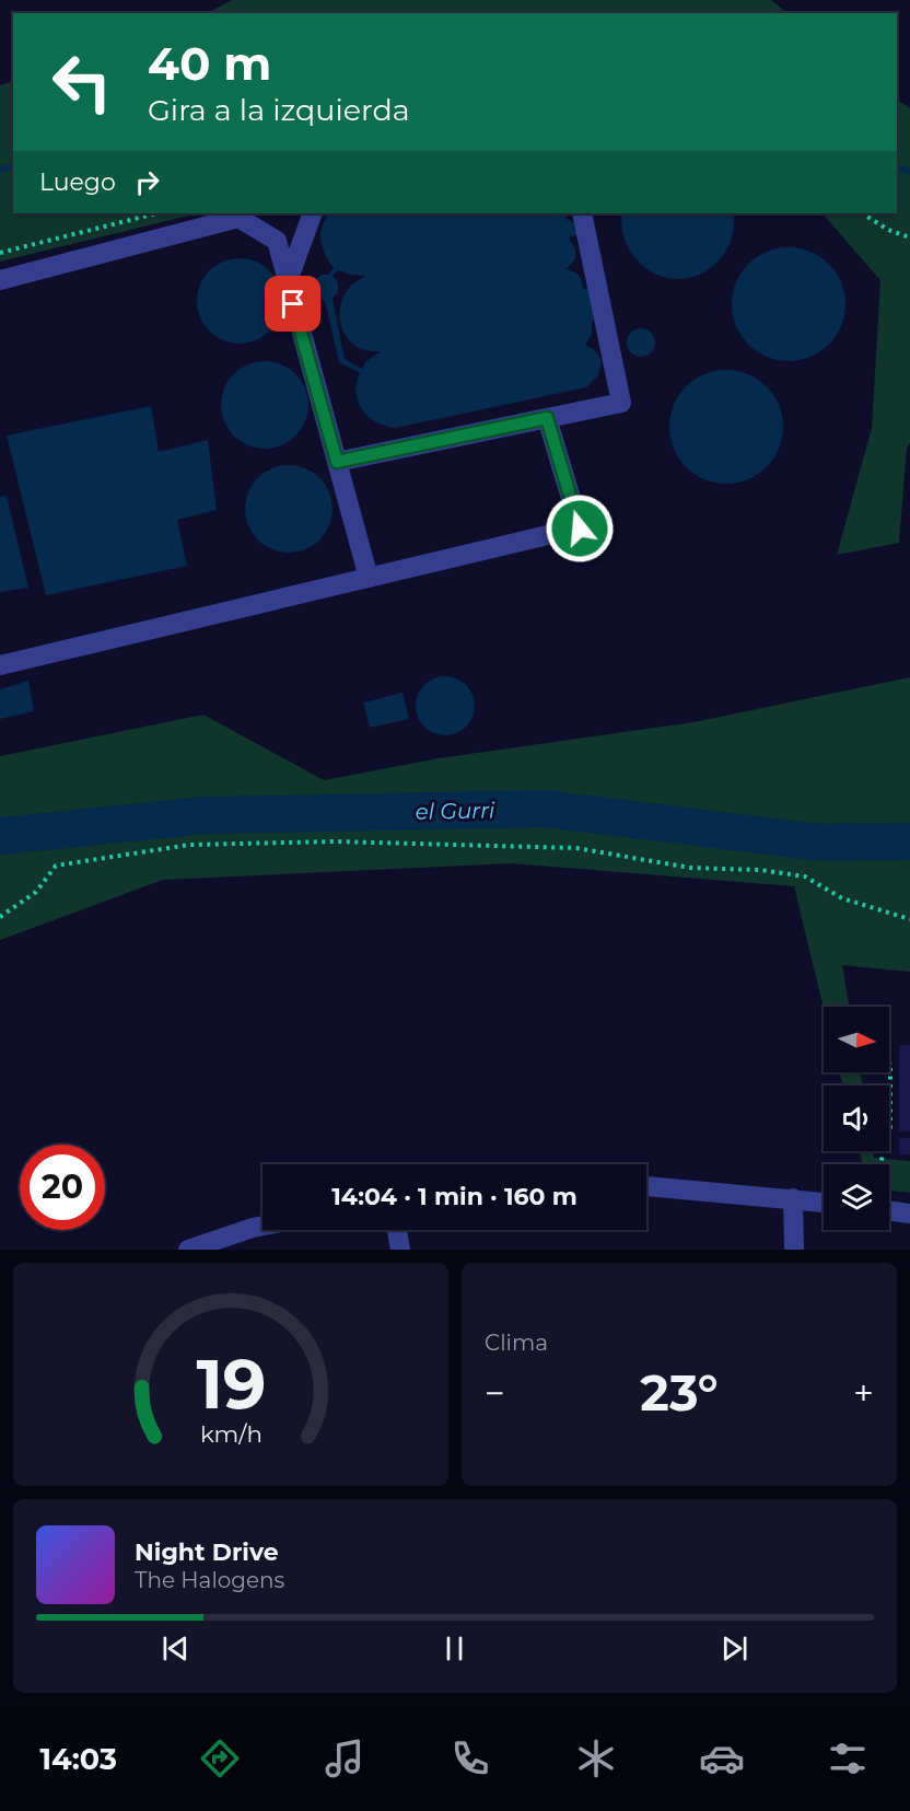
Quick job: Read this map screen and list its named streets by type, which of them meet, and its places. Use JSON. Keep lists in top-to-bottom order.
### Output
{
  "water": ["el Gurri"],
  "north": "right",
  "page": {
    "turn": ["40 m", "Gira a la izquierda"],
    "then": "Luego",
    "limit": "20",
    "trip": "14:04 · 1 min · 160 m",
    "tile": "Clima",
    "heat": ["−", "23°", "+"],
    "song": ["Night Drive", "The Halogens"],
    "tabs": "14:03",
    "gauge": ["19", "km/h"]
  }
}
